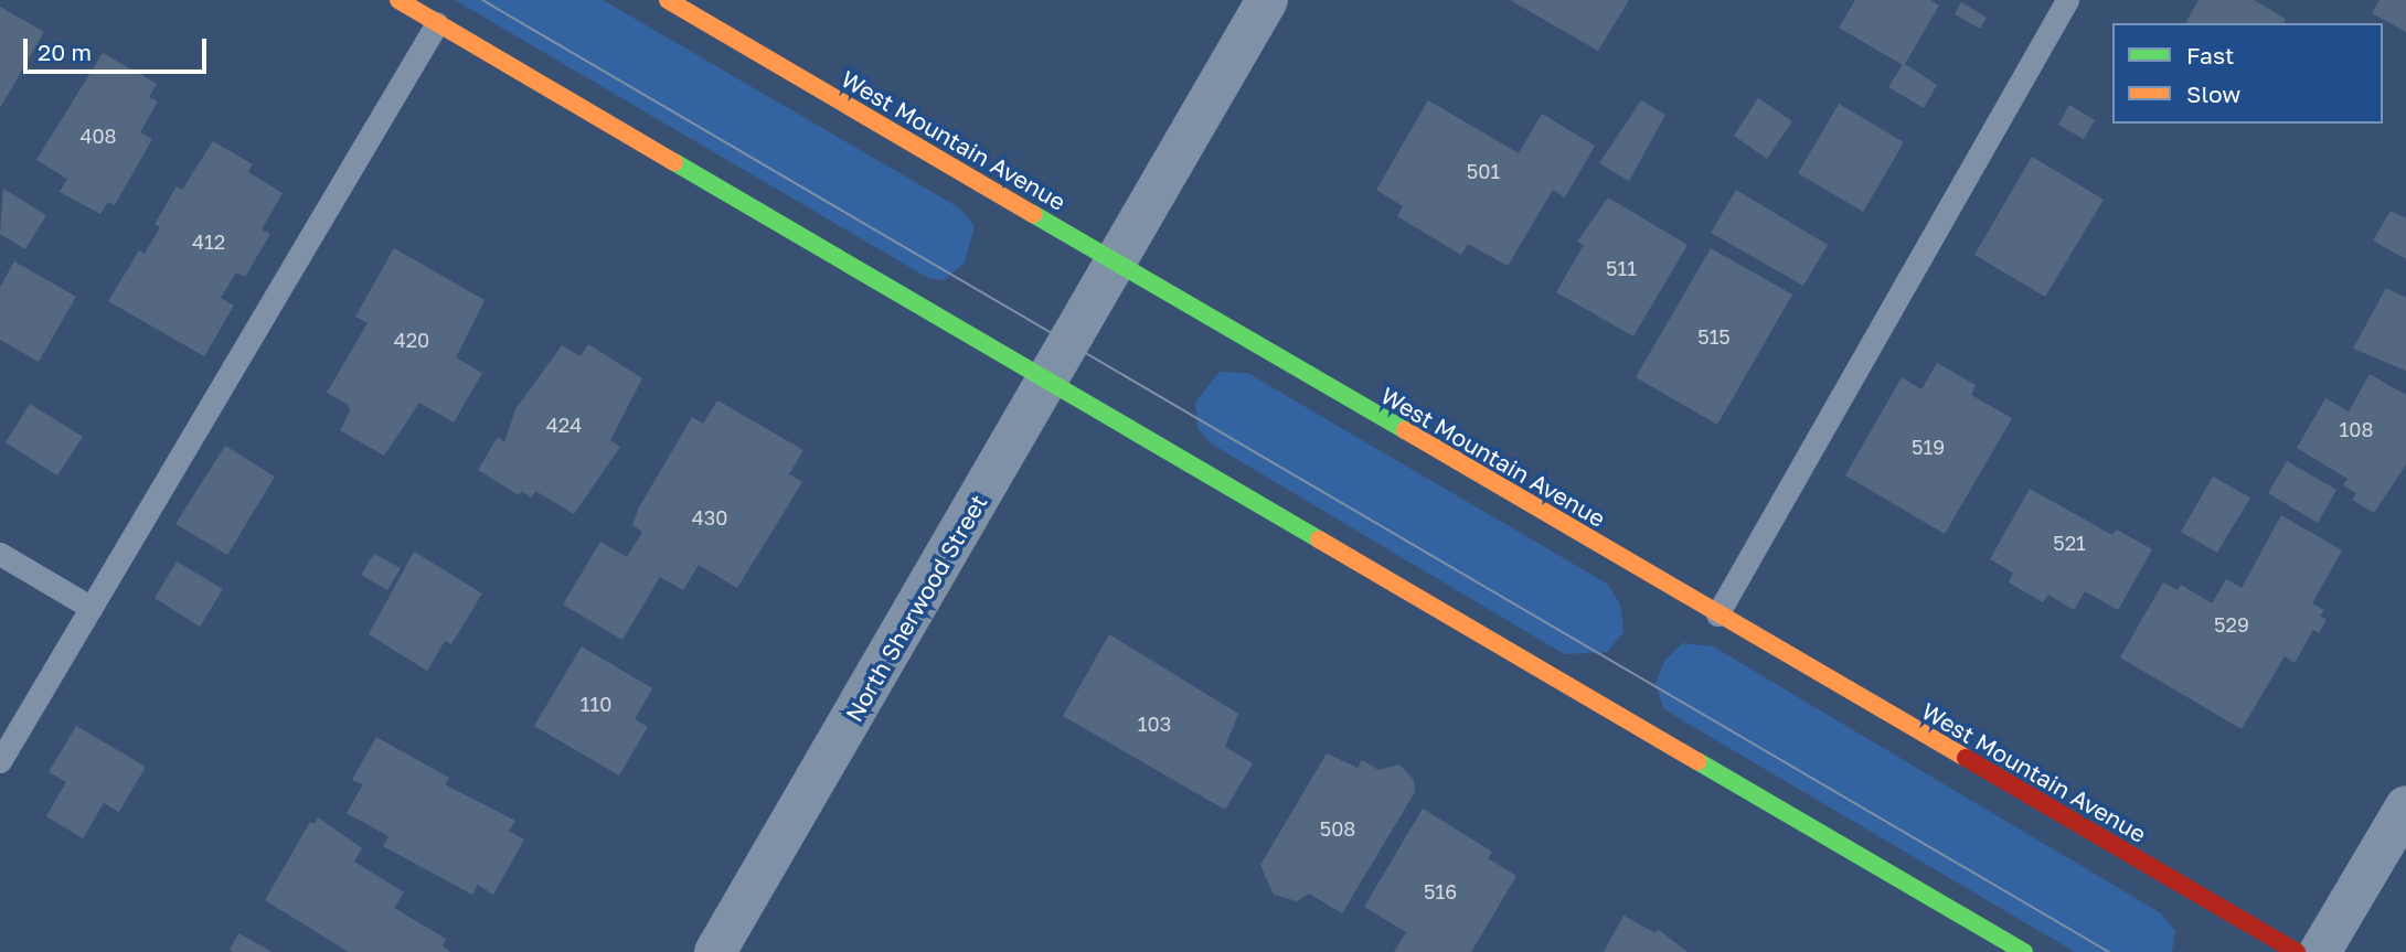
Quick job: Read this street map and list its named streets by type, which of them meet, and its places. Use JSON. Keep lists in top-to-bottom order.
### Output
{
  "streets": {
    "street": ["West Mountain Avenue", "North Sherwood Street"]
  },
  "crossings": [
    ["West Mountain Avenue", "North Sherwood Street"]
  ],
  "house_numbers": [
    "408",
    "501",
    "412",
    "511",
    "515",
    "420",
    "424",
    "108",
    "519",
    "430",
    "521",
    "529",
    "110",
    "103",
    "508",
    "516"
  ],
  "legend": ["Fast", "Slow"],
  "scale_bar": "20 m"
}
